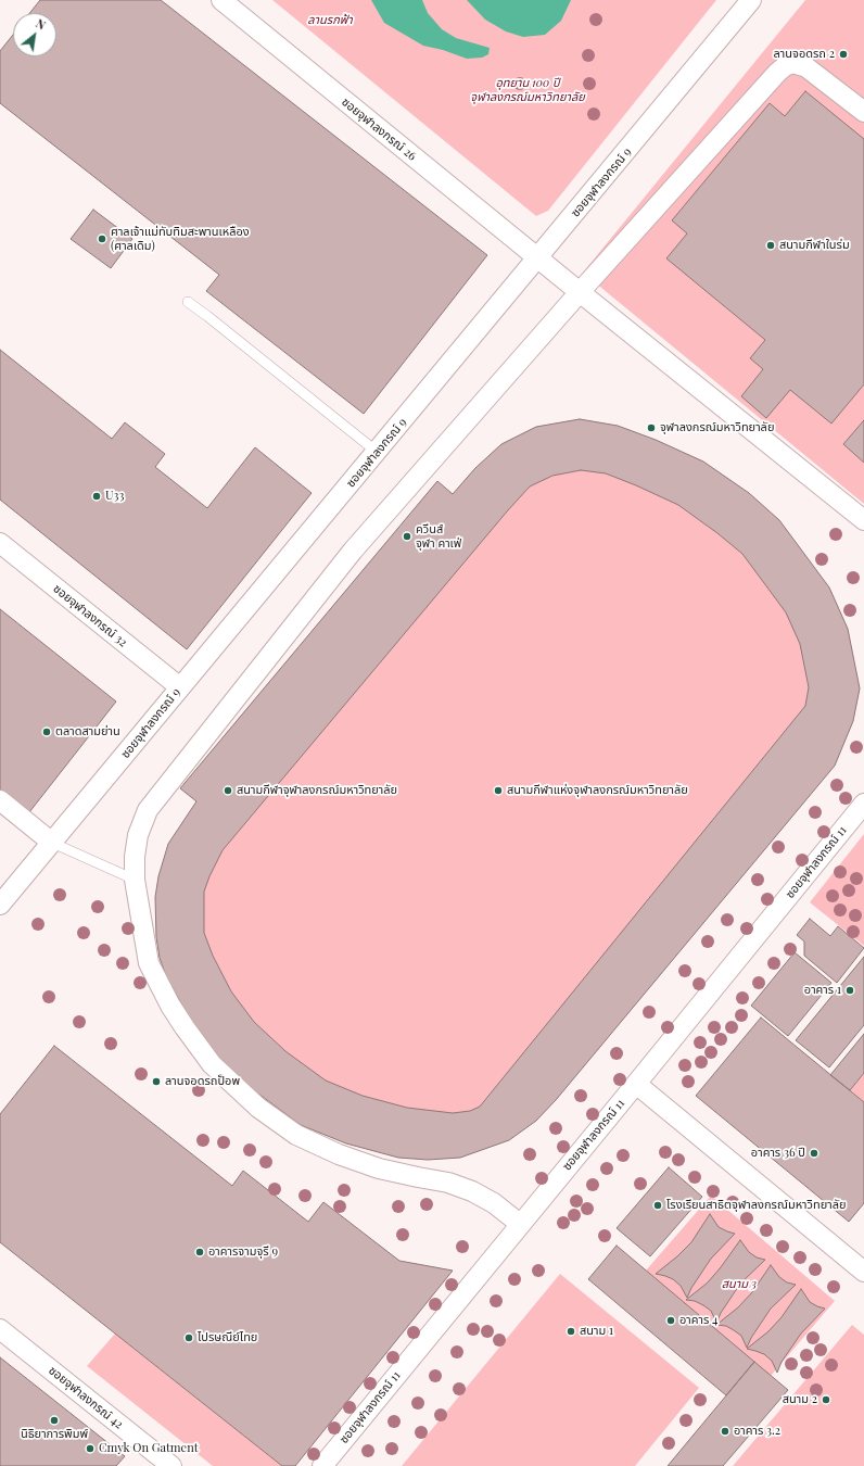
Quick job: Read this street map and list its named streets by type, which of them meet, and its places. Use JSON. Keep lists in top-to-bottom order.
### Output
{
  "streets": {
    "street": [
      "ซอยจุฬาลงกรณ์ 26",
      "ซอยจุฬาลงกรณ์ 9",
      "ซอยจุฬาลงกรณ์ 32",
      "ซอยจุฬาลงกรณ์ 11",
      "ซอยจุฬาลงกรณ์ 42"
    ]
  },
  "crossings": [
    ["ซอยจุฬาลงกรณ์ 26", "ซอยจุฬาลงกรณ์ 9"],
    ["ซอยจุฬาลงกรณ์ 9", "ซอยจุฬาลงกรณ์ 32"]
  ],
  "parks": ["ลานรกฟ้า", "อุทยาน 100 ปี จุฬาลงกรณ์มหาวิทยาลัย", "สนาม 3"],
  "places": [
    "ลานจอดรถ 2",
    "ศาลเจ้าแม่ทับทิมสะพานเหลือง (ศาลเดิม)",
    "สนามกีฬาในร่ม",
    "จุฬาลงกรณ์มหาวิทยาลัย",
    "U33",
    "ควีนส์ จุฬา คาเฟ่",
    "ตลาดสามย่าน",
    "สนามกีฬาจุฬาลงกรณ์มหาวิทยาลัย",
    "สนามกีฬาแห่งจุฬาลงกรณ์มหาวิทยาลัย",
    "อาคาร 1",
    "ลานจอดรถป็อพ",
    "อาคาร 36 ปี",
    "โรงเรียนสาธิตจุฬาลงกรณ์มหาวิทยาลัย",
    "อาคารจามจุรี 9",
    "อาคาร 4",
    "สนาม 1",
    "ไปรษณีย์ไทย",
    "สนาม 2",
    "นิธิยาการพิมพ์",
    "อาคาร 3.2",
    "Cmyk On Gatment"
  ],
  "north": "top right"
}
